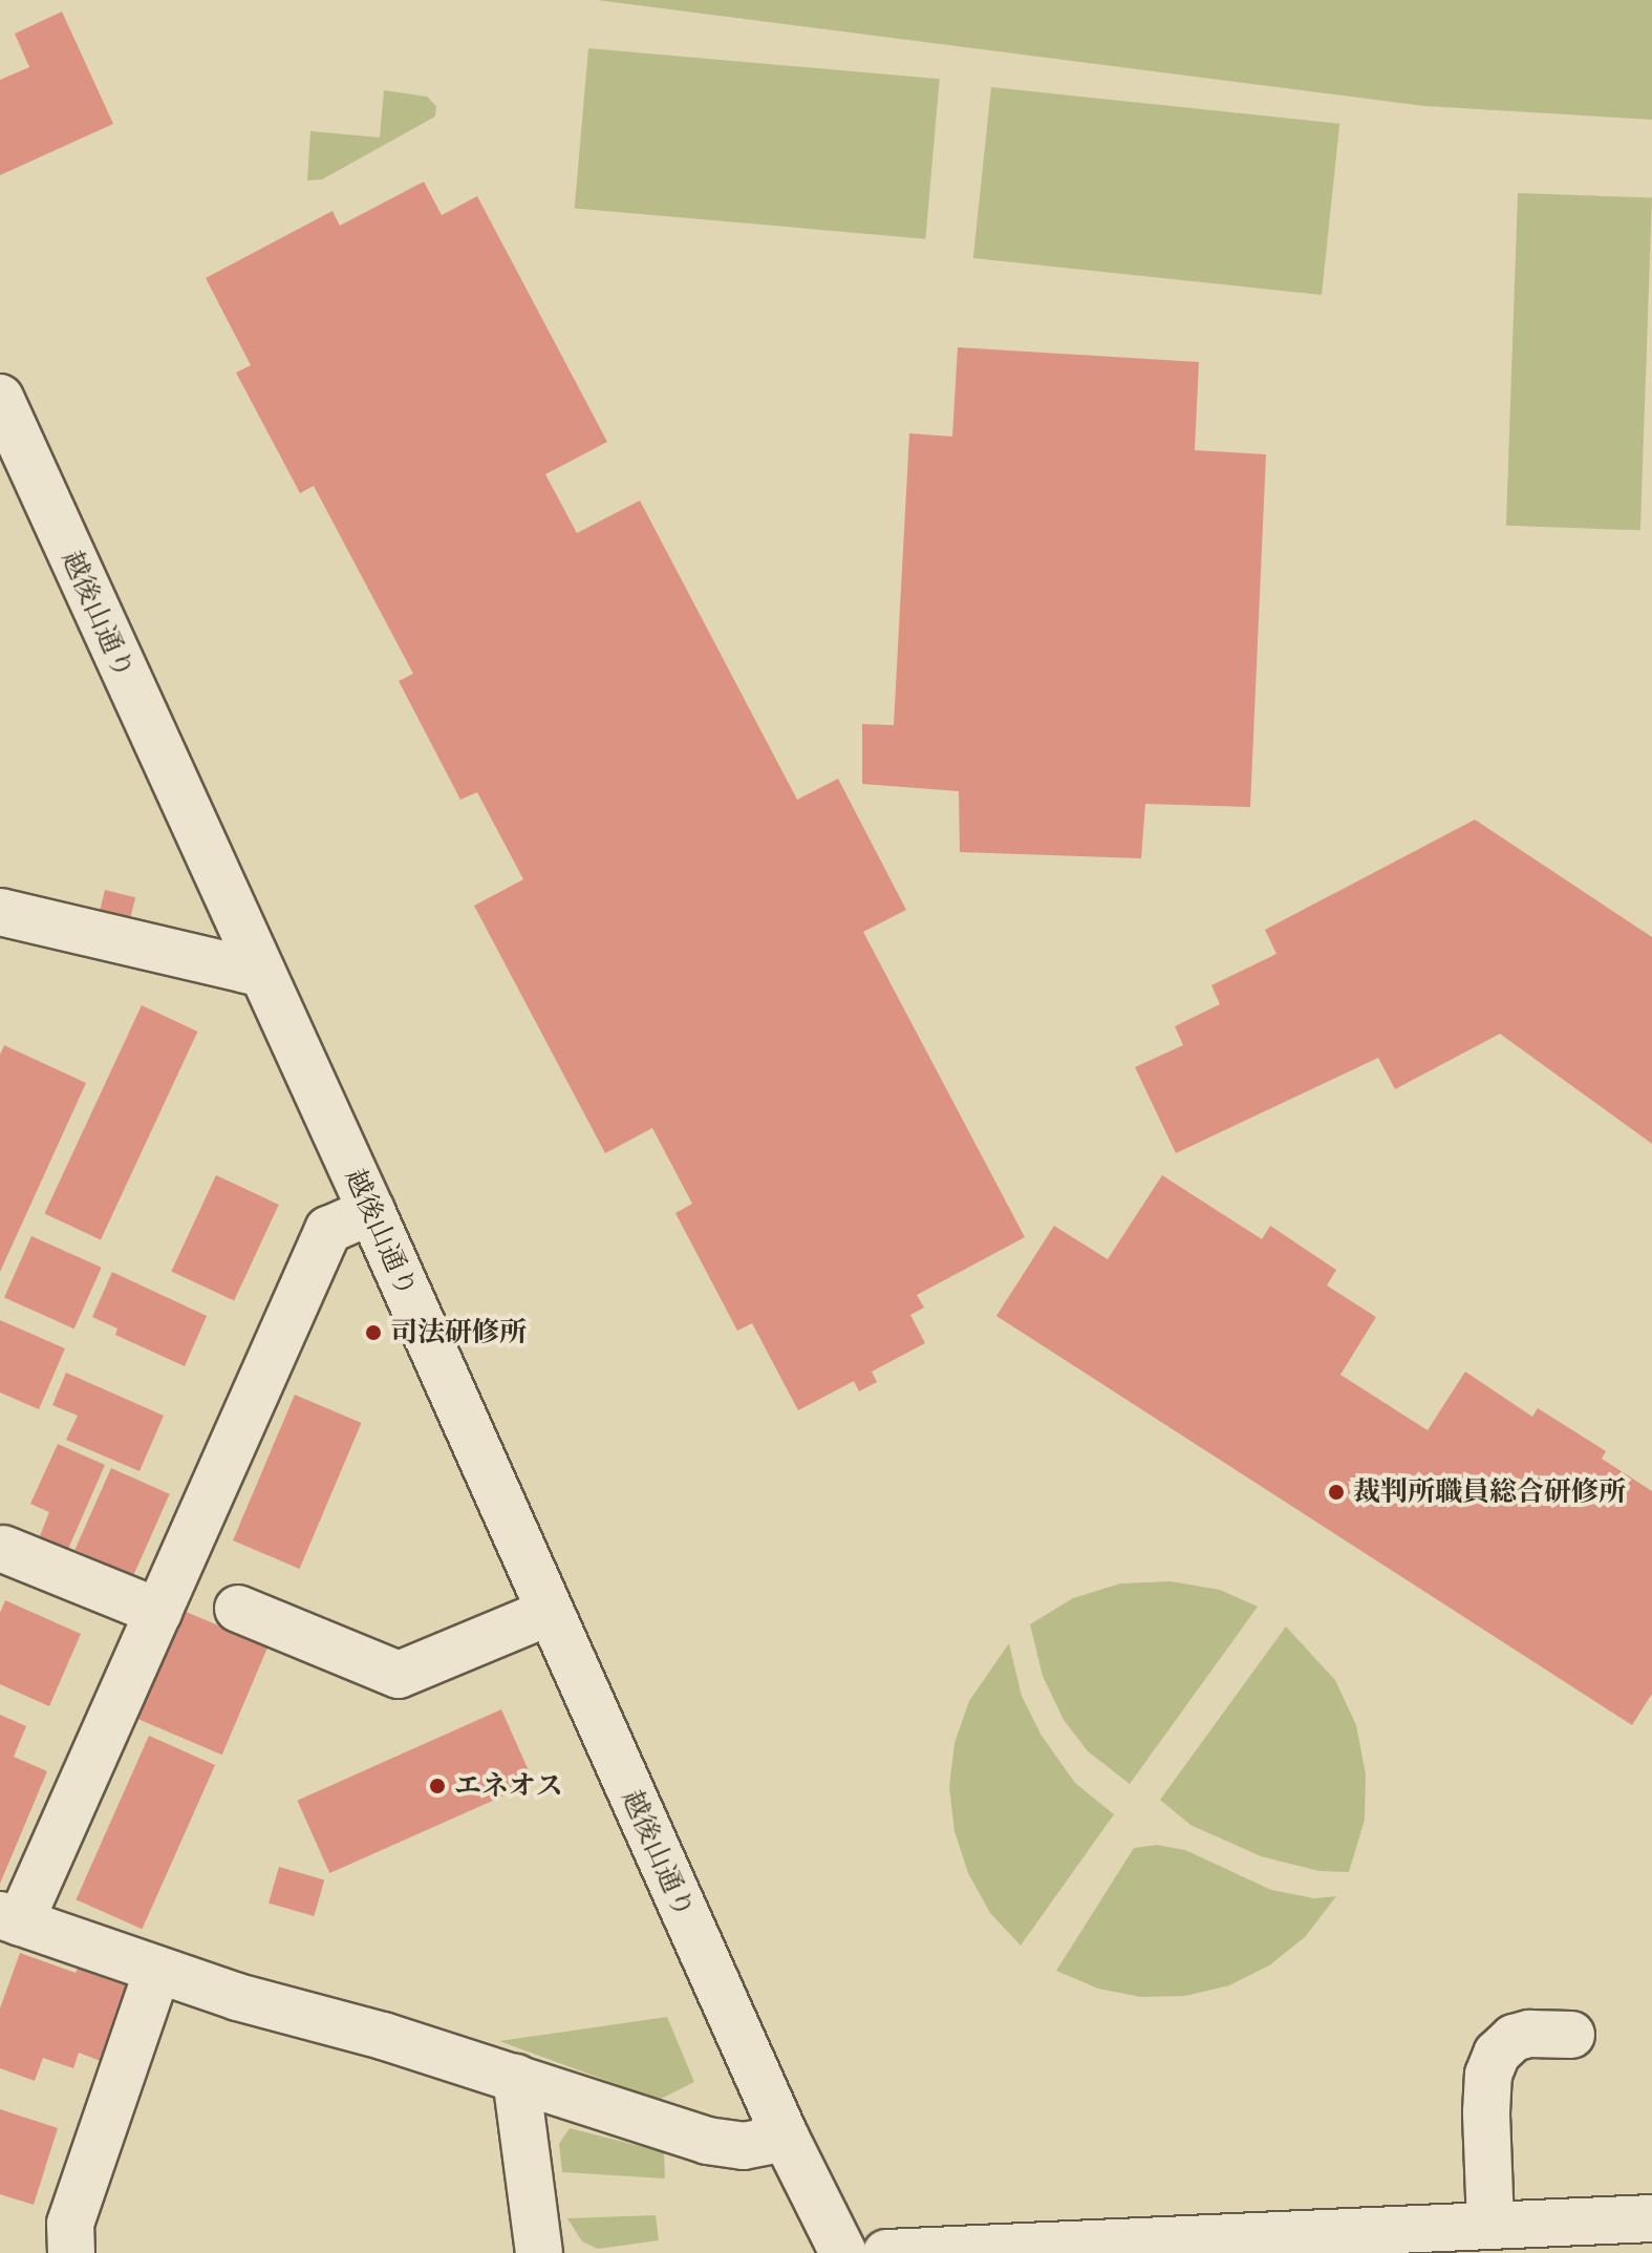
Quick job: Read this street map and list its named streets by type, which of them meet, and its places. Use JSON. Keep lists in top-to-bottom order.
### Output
{
  "streets": {
    "street": ["越後山通り"]
  },
  "places": ["司法研修所", "裁判所職員総合研修所", "エネオス"]
}
